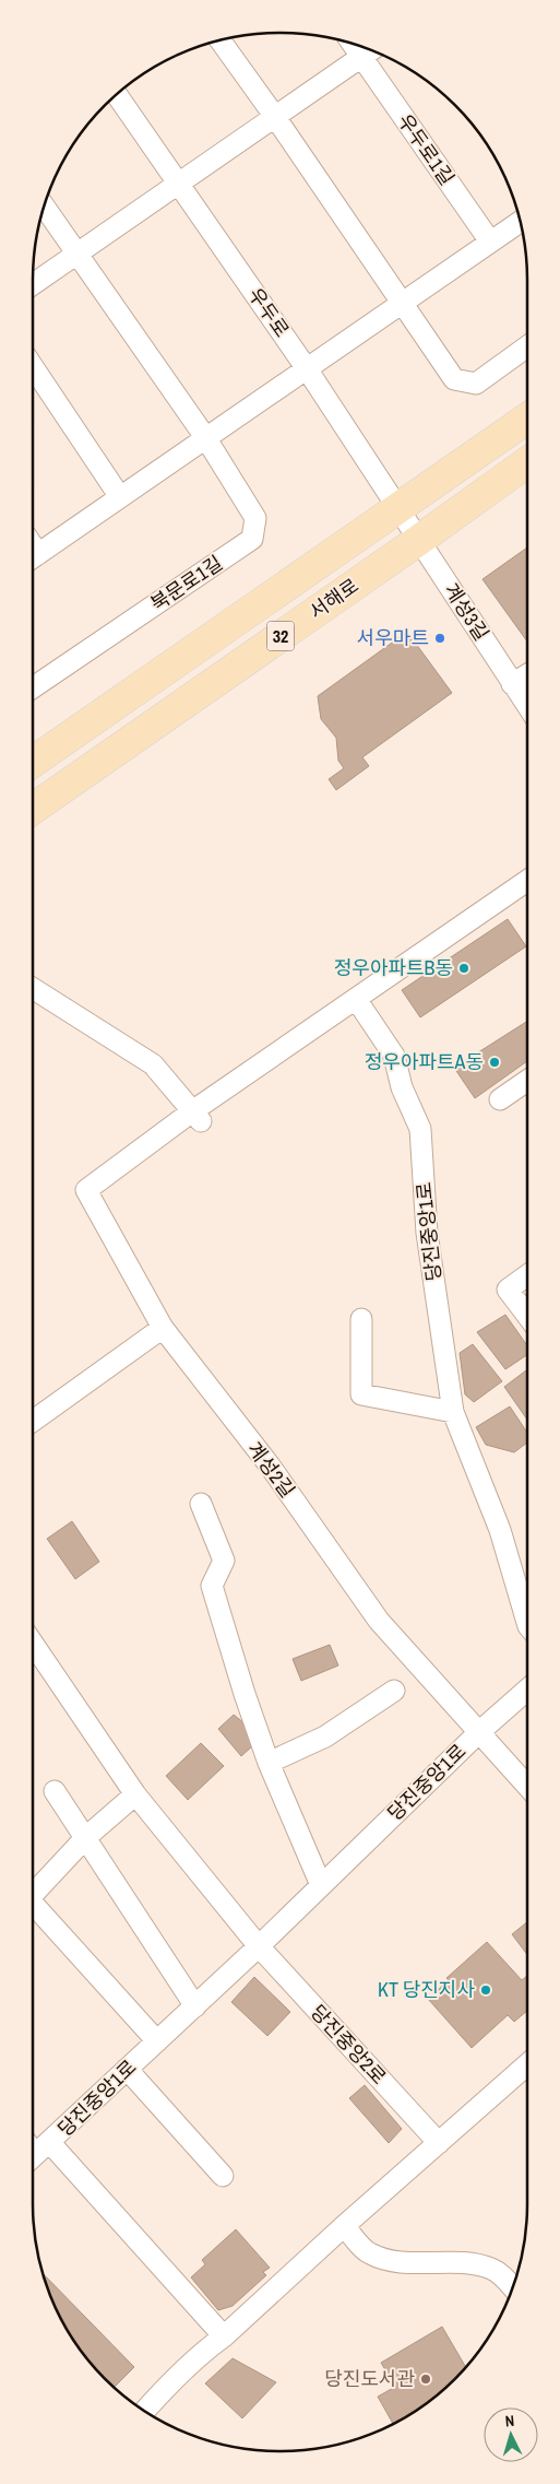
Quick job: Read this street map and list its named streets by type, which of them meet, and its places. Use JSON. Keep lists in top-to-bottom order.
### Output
{
  "streets": {
    "main road": ["서해로", "32"],
    "street": [
      "우두로1길",
      "우두로",
      "북문로1길",
      "계성3길",
      "당진중앙1로",
      "계성2길",
      "당진중앙2로"
    ]
  },
  "crossings": [
    ["우두로", "서해로"],
    ["우두로", "계성3길"],
    ["서해로", "계성3길"],
    ["당진중앙1로", "계성2길"],
    ["당진중앙1로", "당진중앙2로"]
  ],
  "places": [
    "서우마트",
    "정우아파트B동",
    "정우아파트A동",
    "KT 당진지사",
    "당진도서관"
  ],
  "north": "top"
}
